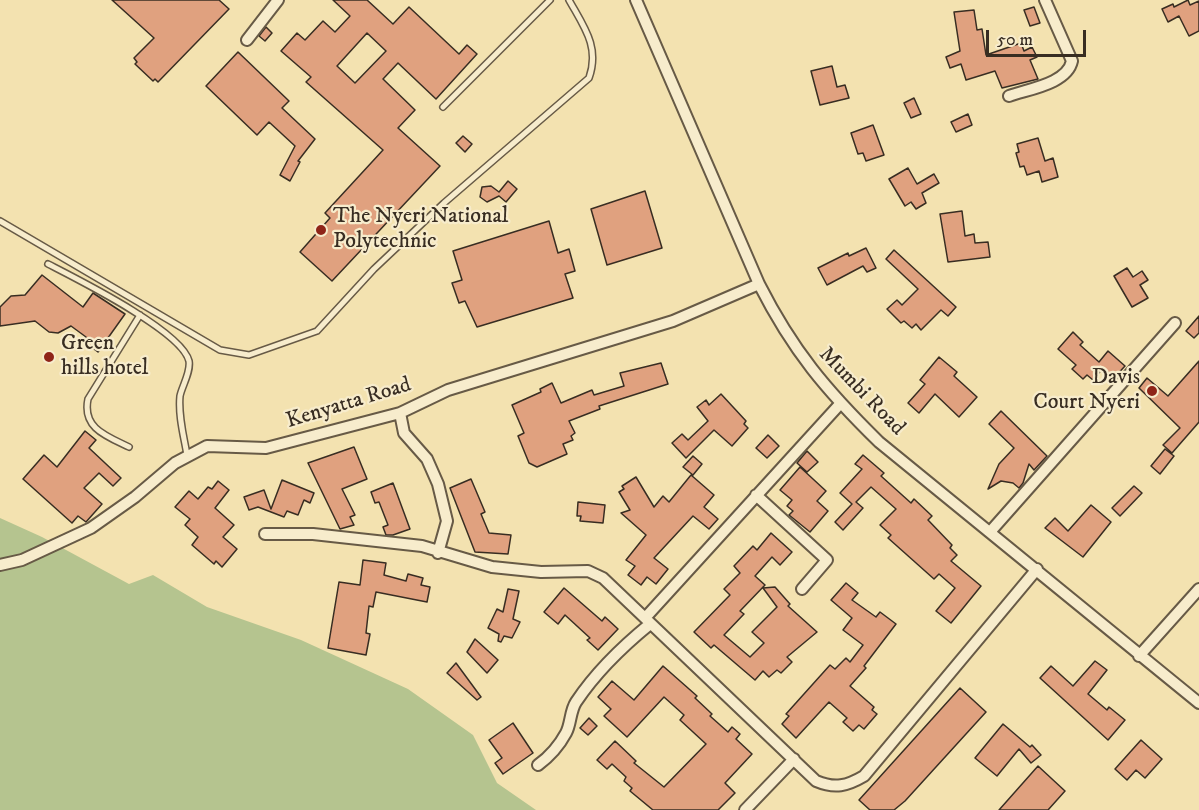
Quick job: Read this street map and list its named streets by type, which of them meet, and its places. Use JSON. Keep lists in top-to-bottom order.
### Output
{
  "streets": {
    "street": ["Mumbi Road", "Kenyatta Road"]
  },
  "crossings": [
    ["Mumbi Road", "Kenyatta Road"]
  ],
  "places": ["The Nyeri National Polytechnic", "Green hills hotel", "Davis Court Nyeri"],
  "scale_bar": "50 m"
}
